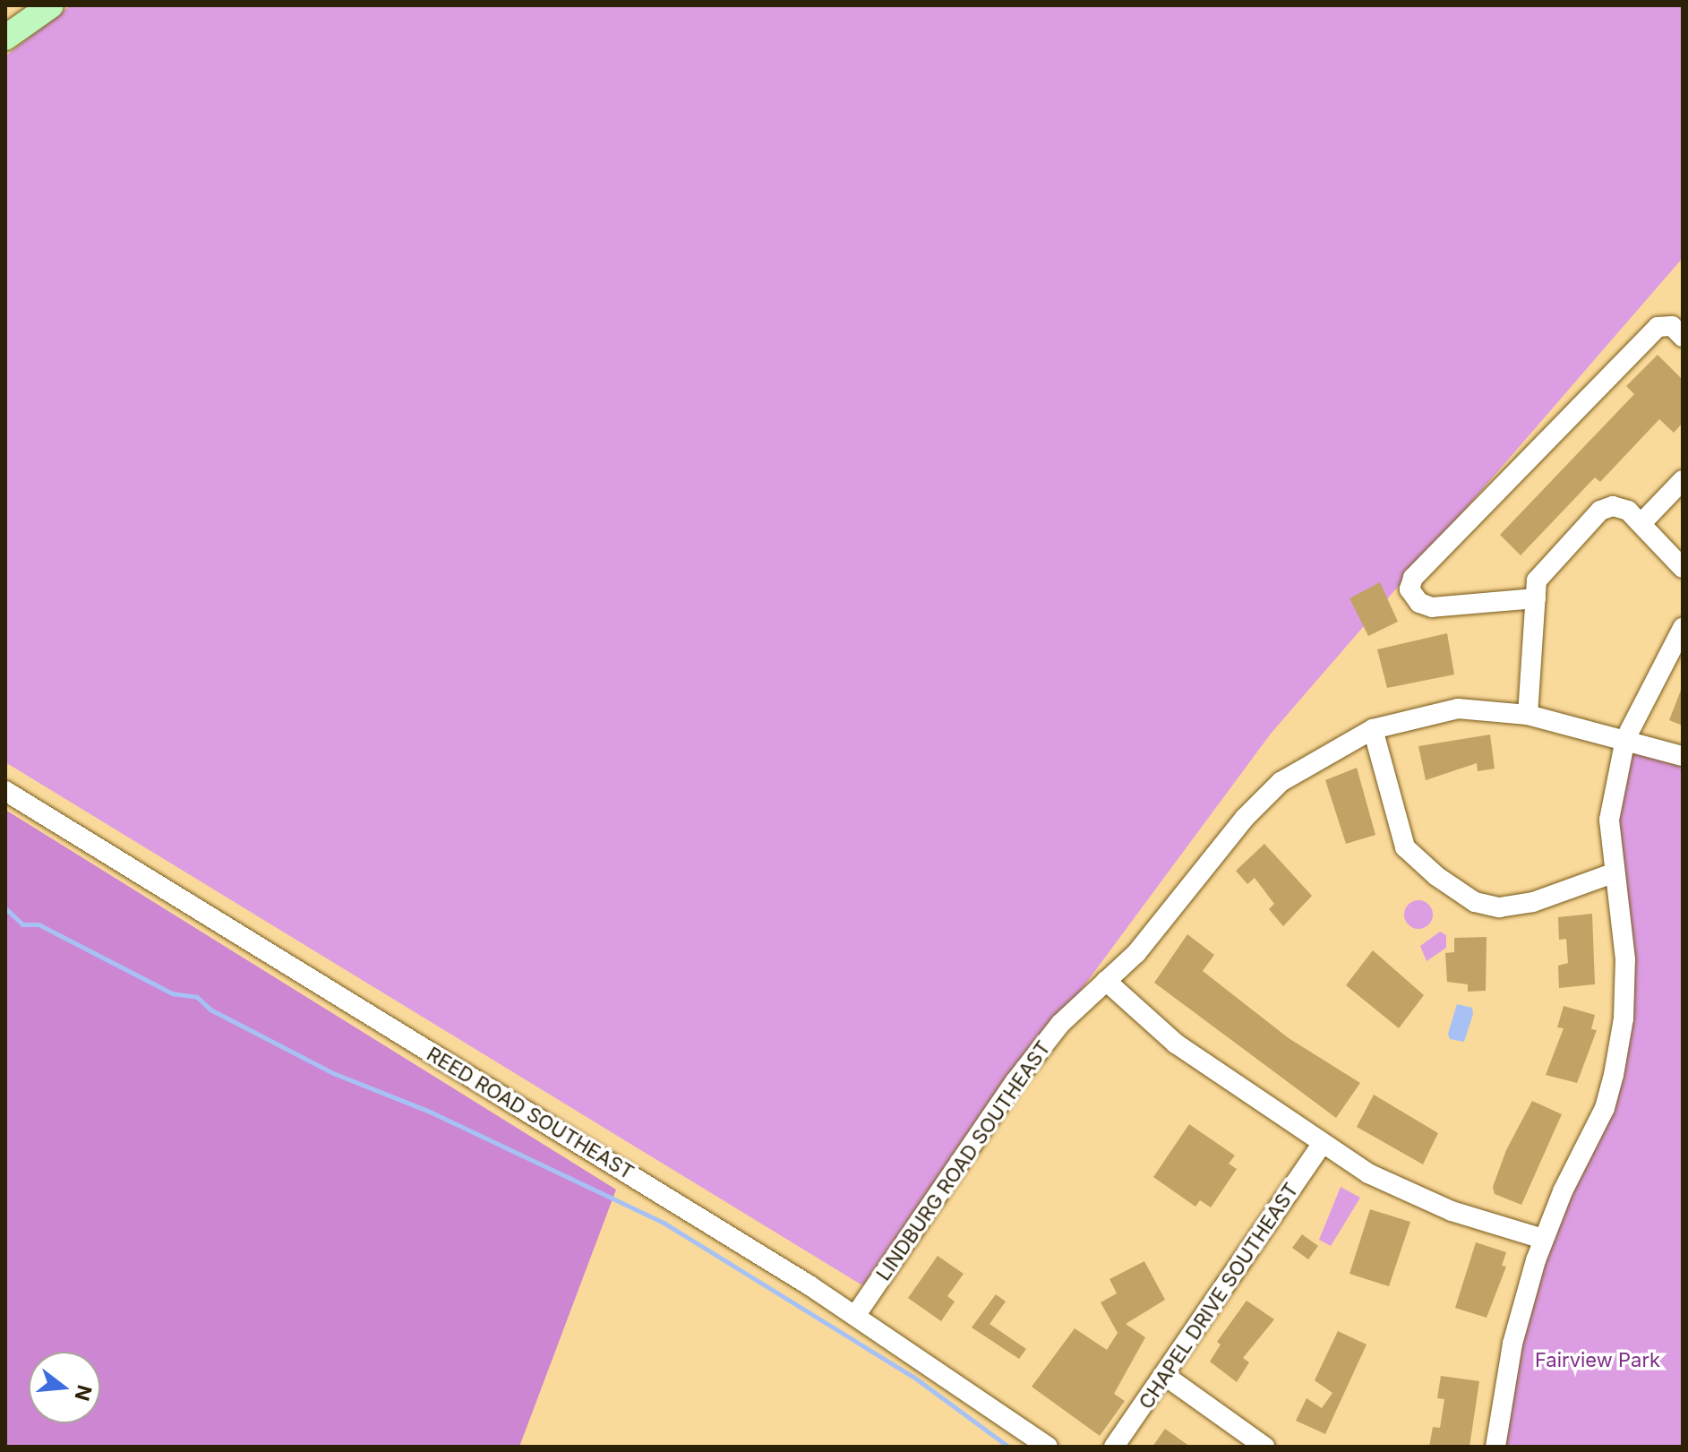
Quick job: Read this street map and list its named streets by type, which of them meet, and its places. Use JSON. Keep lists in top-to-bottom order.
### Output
{
  "streets": {
    "street": ["REED ROAD SOUTHEAST", "LINDBURG ROAD SOUTHEAST", "CHAPEL DRIVE SOUTHEAST"]
  },
  "crossings": [
    ["REED ROAD SOUTHEAST", "LINDBURG ROAD SOUTHEAST"]
  ],
  "parks": ["Fairview Park"],
  "north": "right"
}
